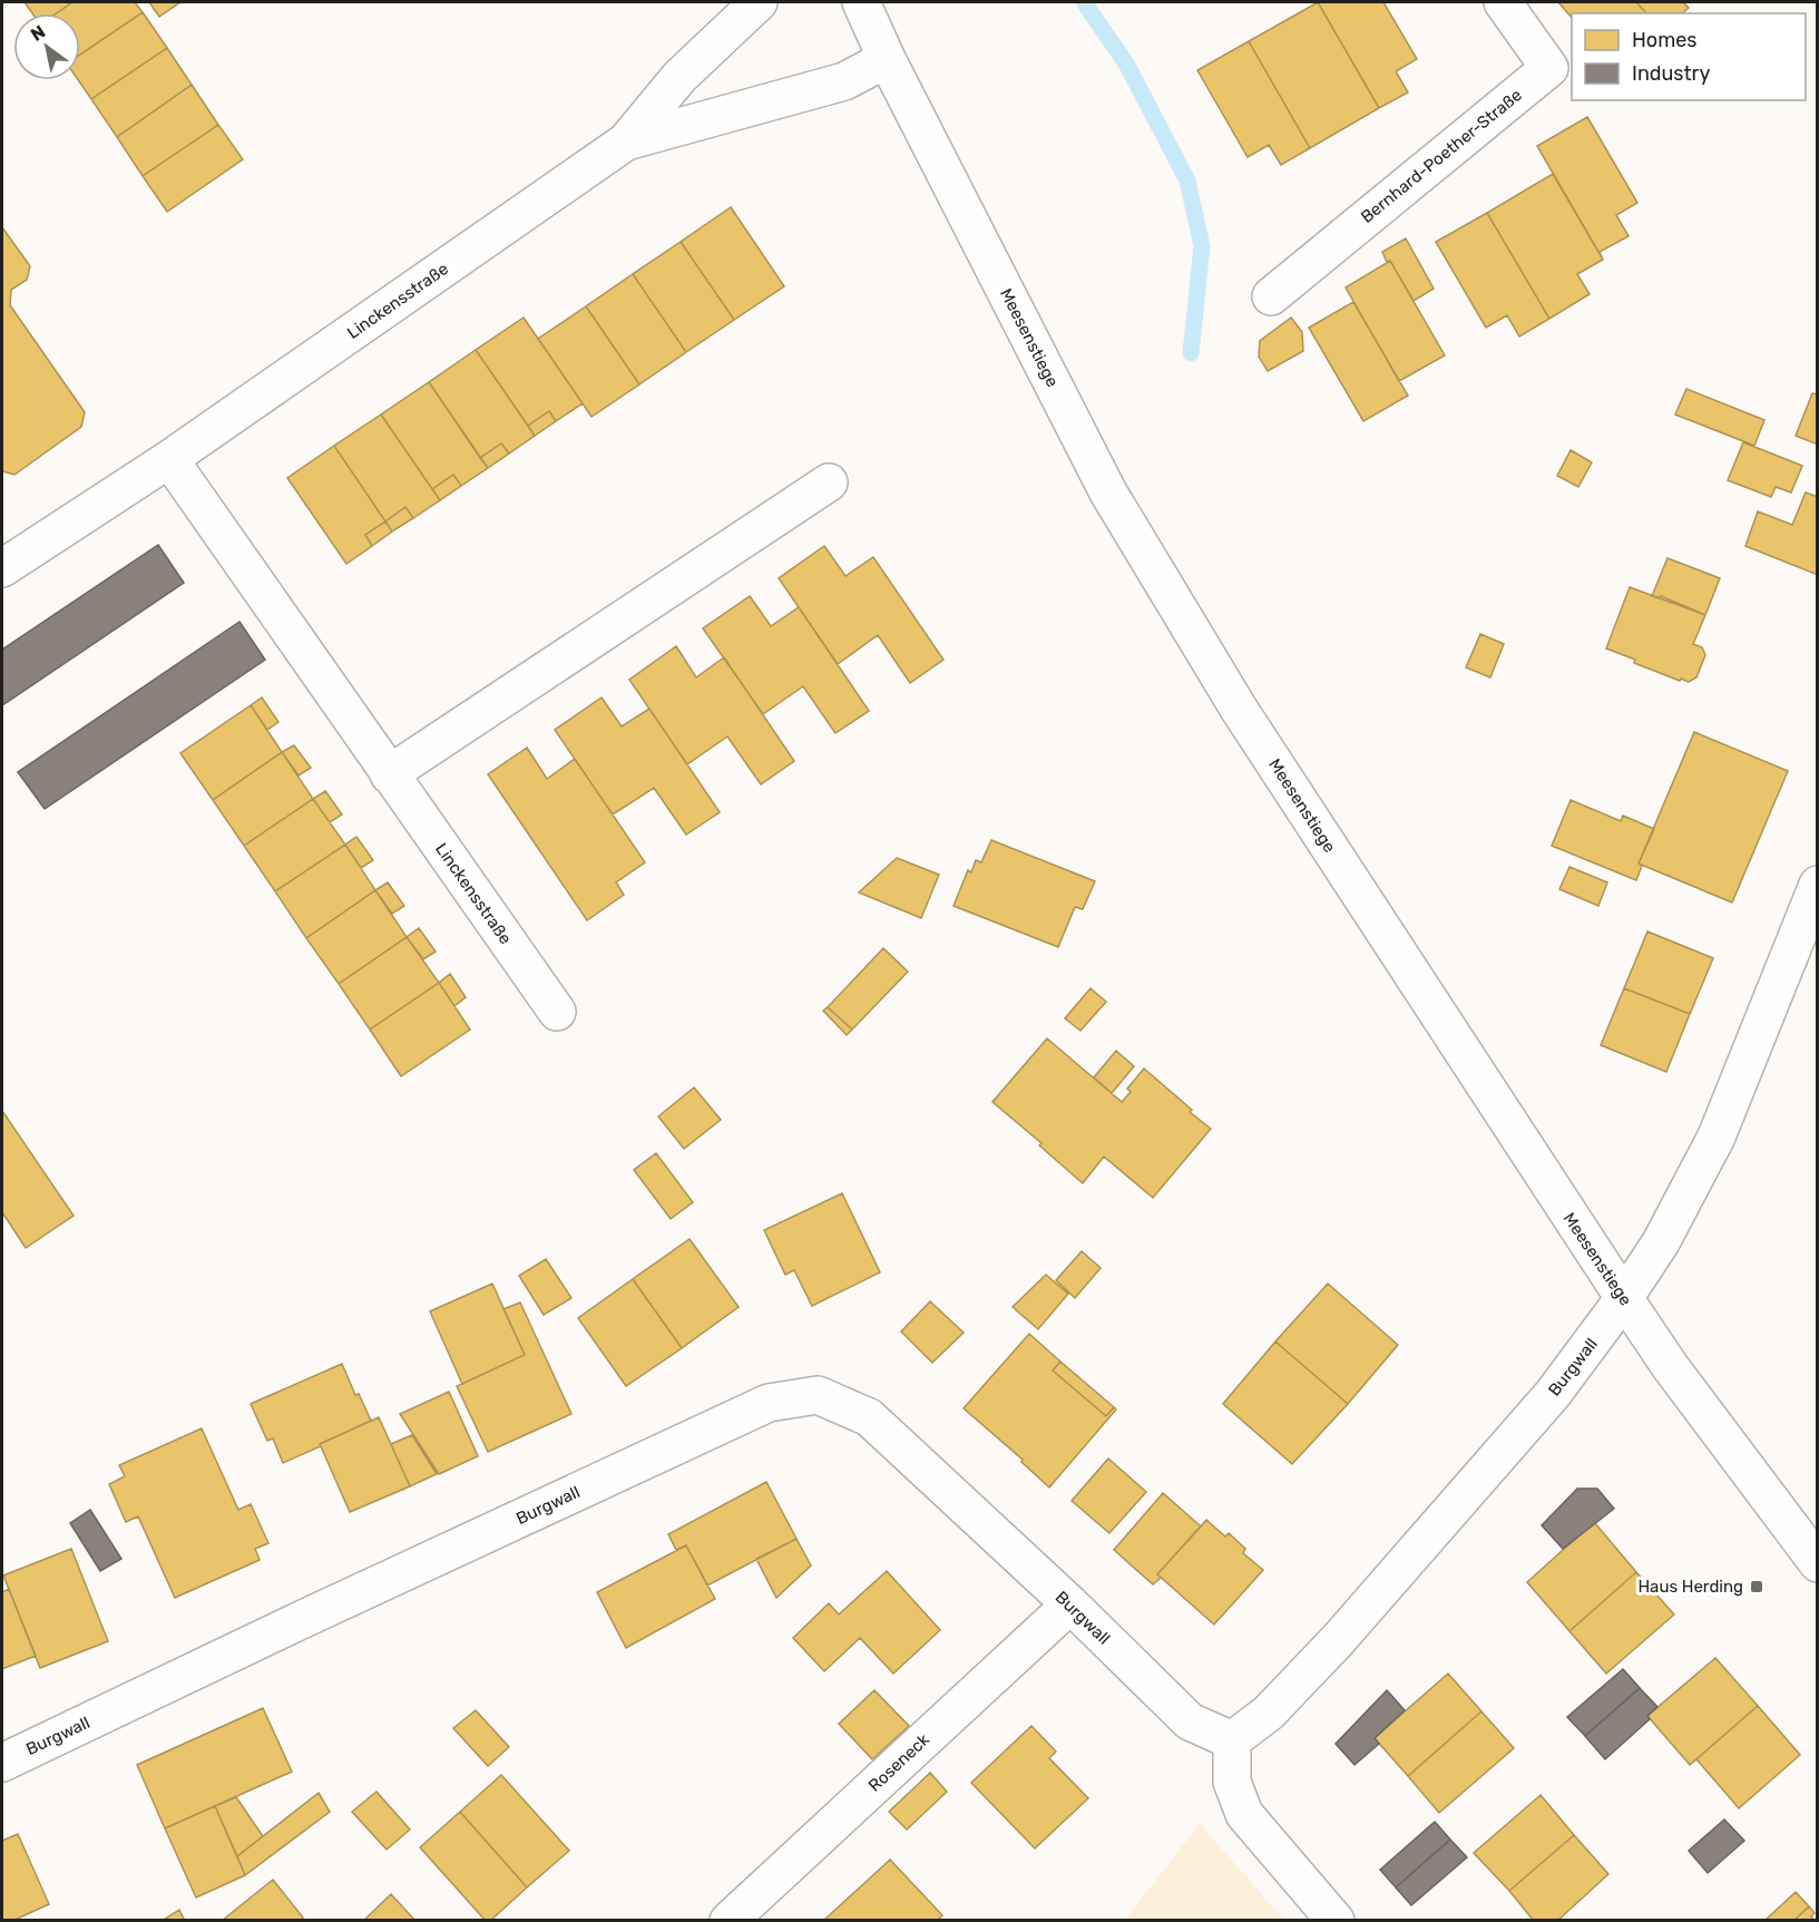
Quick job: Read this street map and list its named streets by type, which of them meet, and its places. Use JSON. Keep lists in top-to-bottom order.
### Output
{
  "streets": {
    "street": [
      "Bernhard-Poether-Straße",
      "Linckensstraße",
      "Meesenstiege",
      "Burgwall",
      "Roseneck"
    ]
  },
  "crossings": [
    ["Linckensstraße", "Meesenstiege"],
    ["Meesenstiege", "Burgwall"],
    ["Burgwall", "Roseneck"]
  ],
  "places": {
    "transit": ["Haus Herding"]
  },
  "legend": ["Homes", "Industry"],
  "north": "top left"
}
